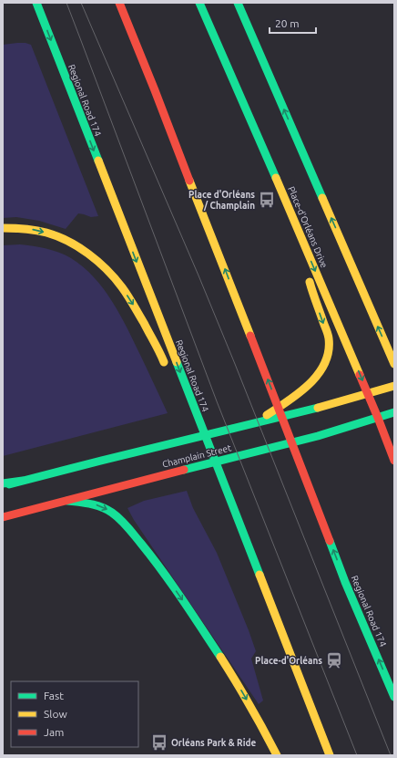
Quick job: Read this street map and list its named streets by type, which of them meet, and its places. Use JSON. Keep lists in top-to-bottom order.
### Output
{
  "streets": {
    "main road": ["Regional Road 174", "Place-d'Orléans Drive", "Champlain Street"]
  },
  "crossings": [
    ["Place-d'Orléans Drive", "Champlain Street"]
  ],
  "places": {
    "bus stop": ["Place d'Orléans / Champlain", "Orléans Park & Ride"],
    "station": ["Place-d'Orléans"]
  },
  "legend": ["Fast", "Slow", "Jam"],
  "scale_bar": "20 m"
}
